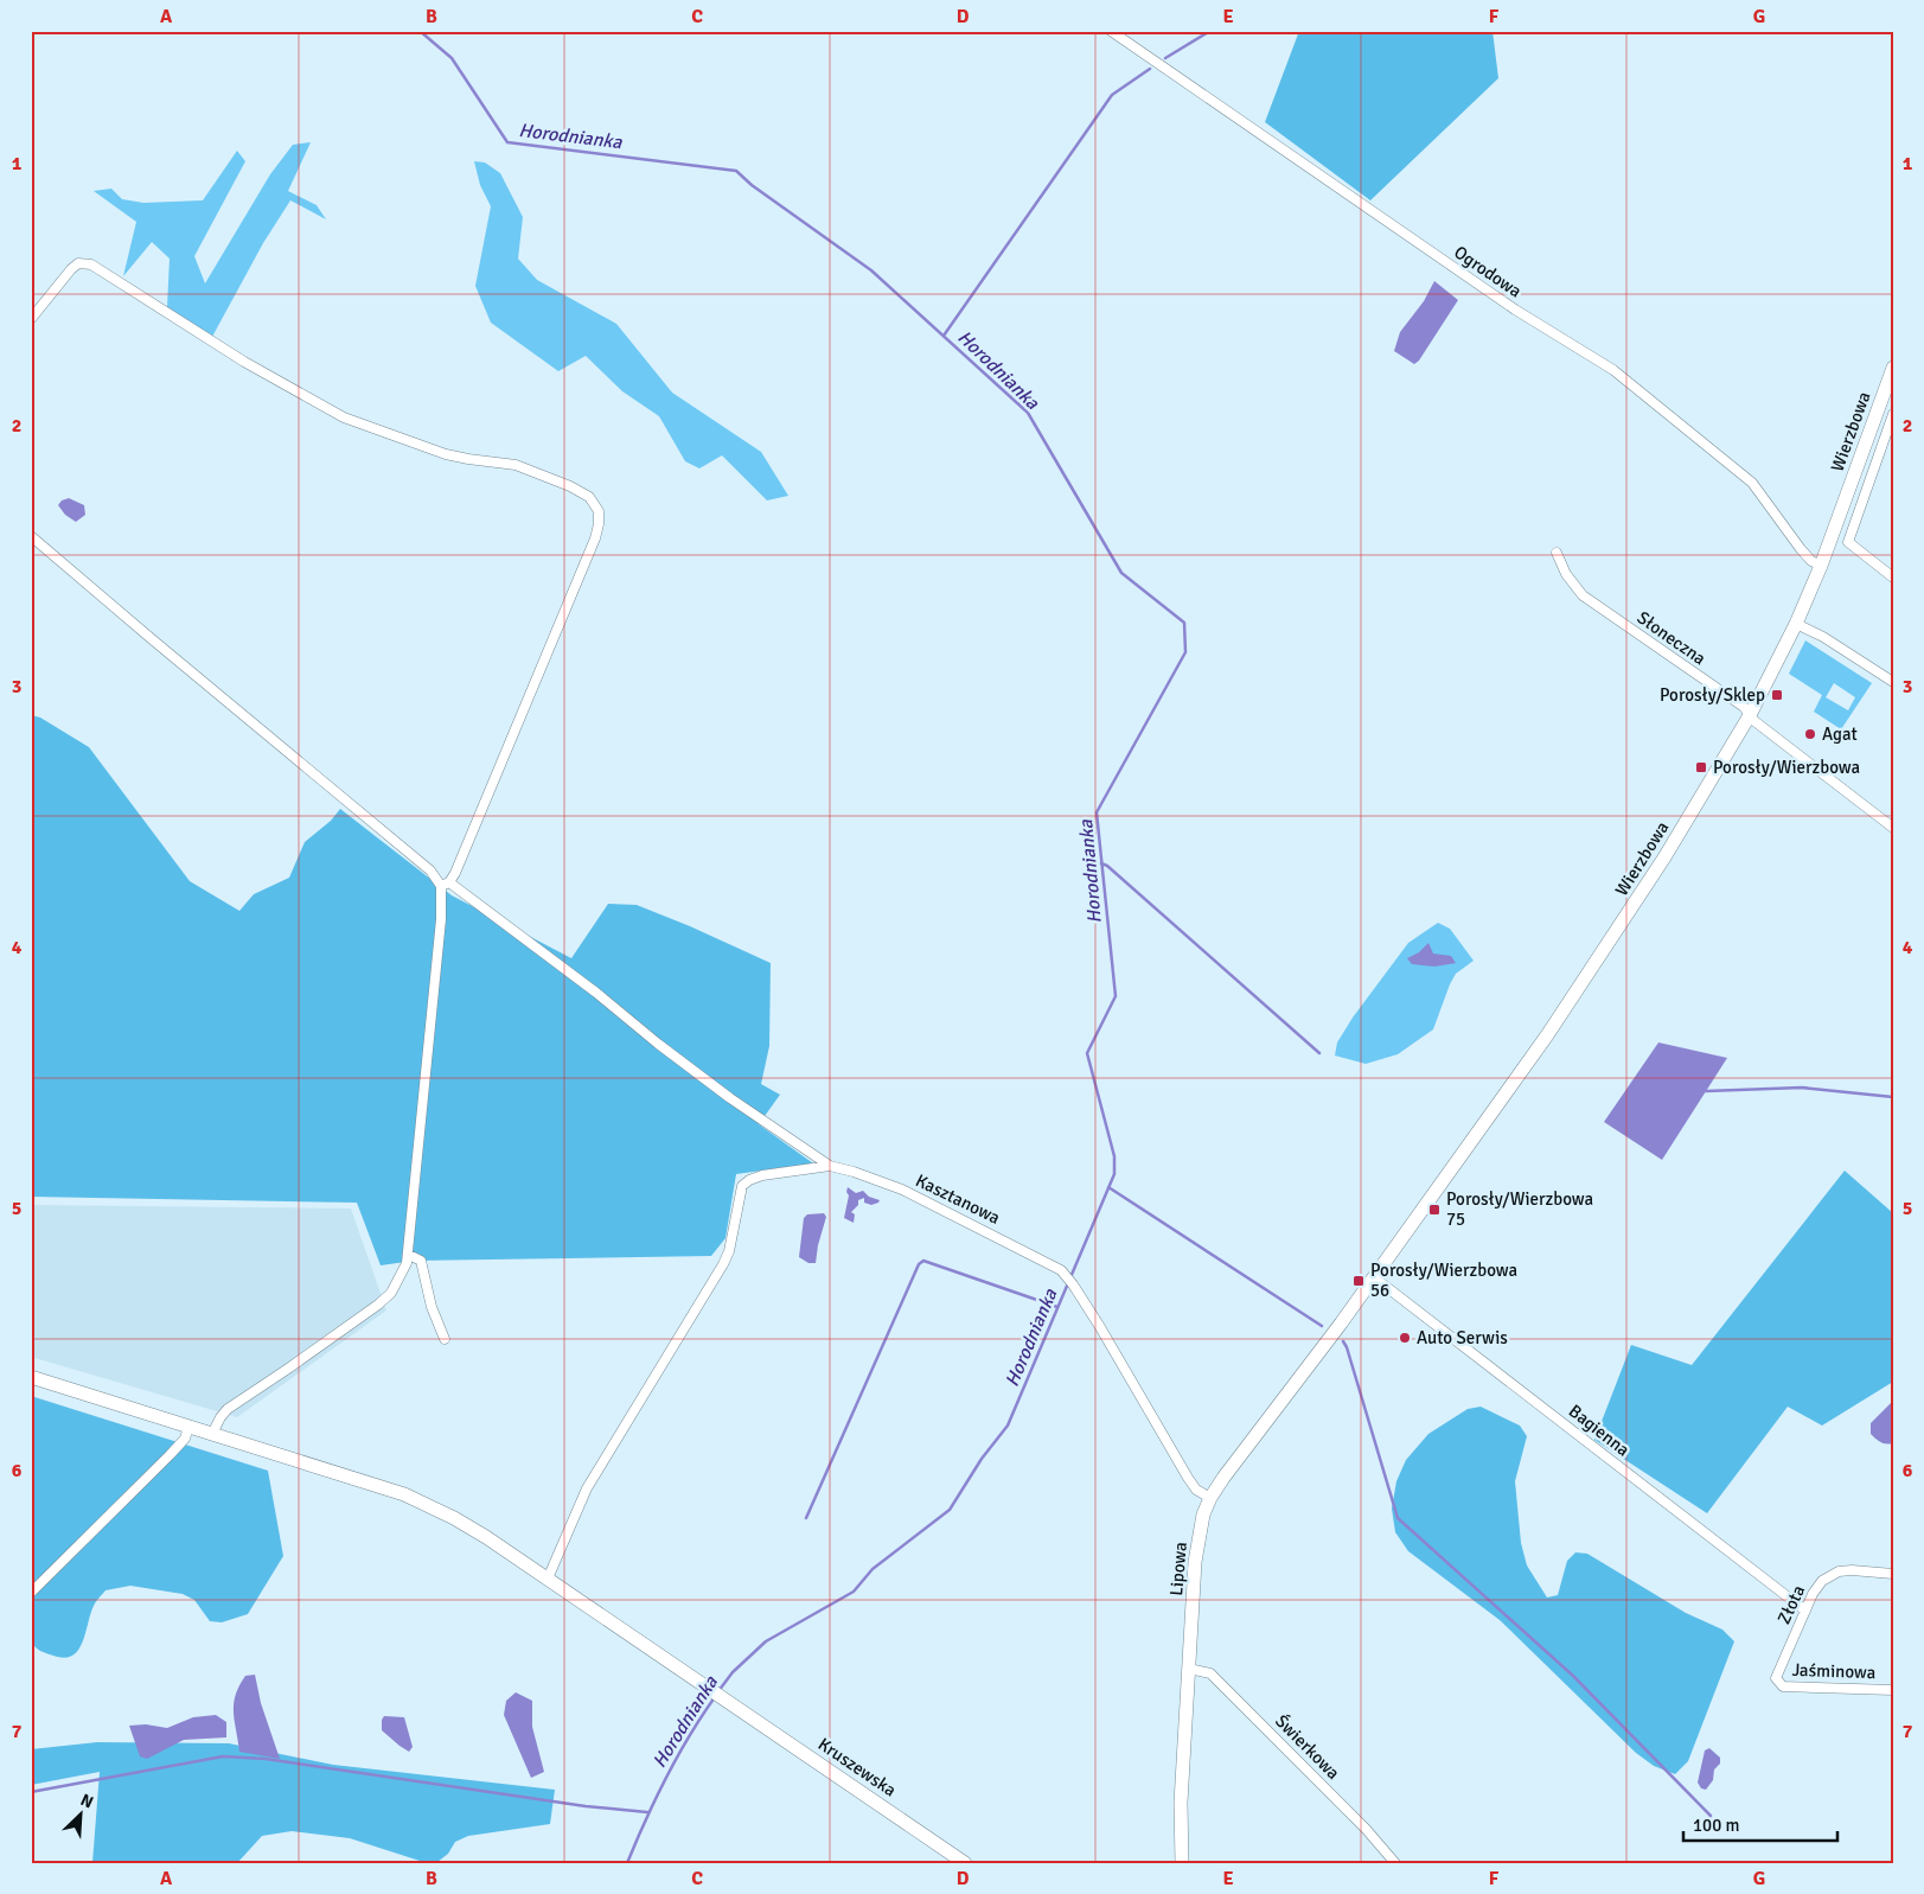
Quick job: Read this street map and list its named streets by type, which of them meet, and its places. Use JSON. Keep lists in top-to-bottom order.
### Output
{
  "streets": {
    "street": [
      "Ogrodowa",
      "Wierzbowa",
      "Słoneczna",
      "Kasztanowa",
      "Bagienna",
      "Lipowa",
      "Złota",
      "Jaśminowa",
      "Świerkowa",
      "Kruszewska"
    ]
  },
  "crossings": [
    ["Ogrodowa", "Wierzbowa"],
    ["Wierzbowa", "Słoneczna"],
    ["Wierzbowa", "Bagienna"],
    ["Wierzbowa", "Lipowa"],
    ["Kasztanowa", "Lipowa"],
    ["Bagienna", "Złota"],
    ["Lipowa", "Świerkowa"],
    ["Złota", "Jaśminowa"]
  ],
  "water": ["Horodnianka"],
  "places": {
    "transit": [
      "Porosły/Sklep",
      "Porosły/Wierzbowa",
      "Porosły/Wierzbowa 75",
      "Porosły/Wierzbowa 56"
    ],
    "other": ["Agat", "Auto Serwis"]
  },
  "scale_bar": "100 m",
  "north": "top right",
  "grid": {
    "columns": [
      "A",
      "B",
      "C",
      "D",
      "E",
      "F",
      "G"
    ],
    "rows": [
      "1",
      "2",
      "3",
      "4",
      "5",
      "6",
      "7"
    ]
  }
}
